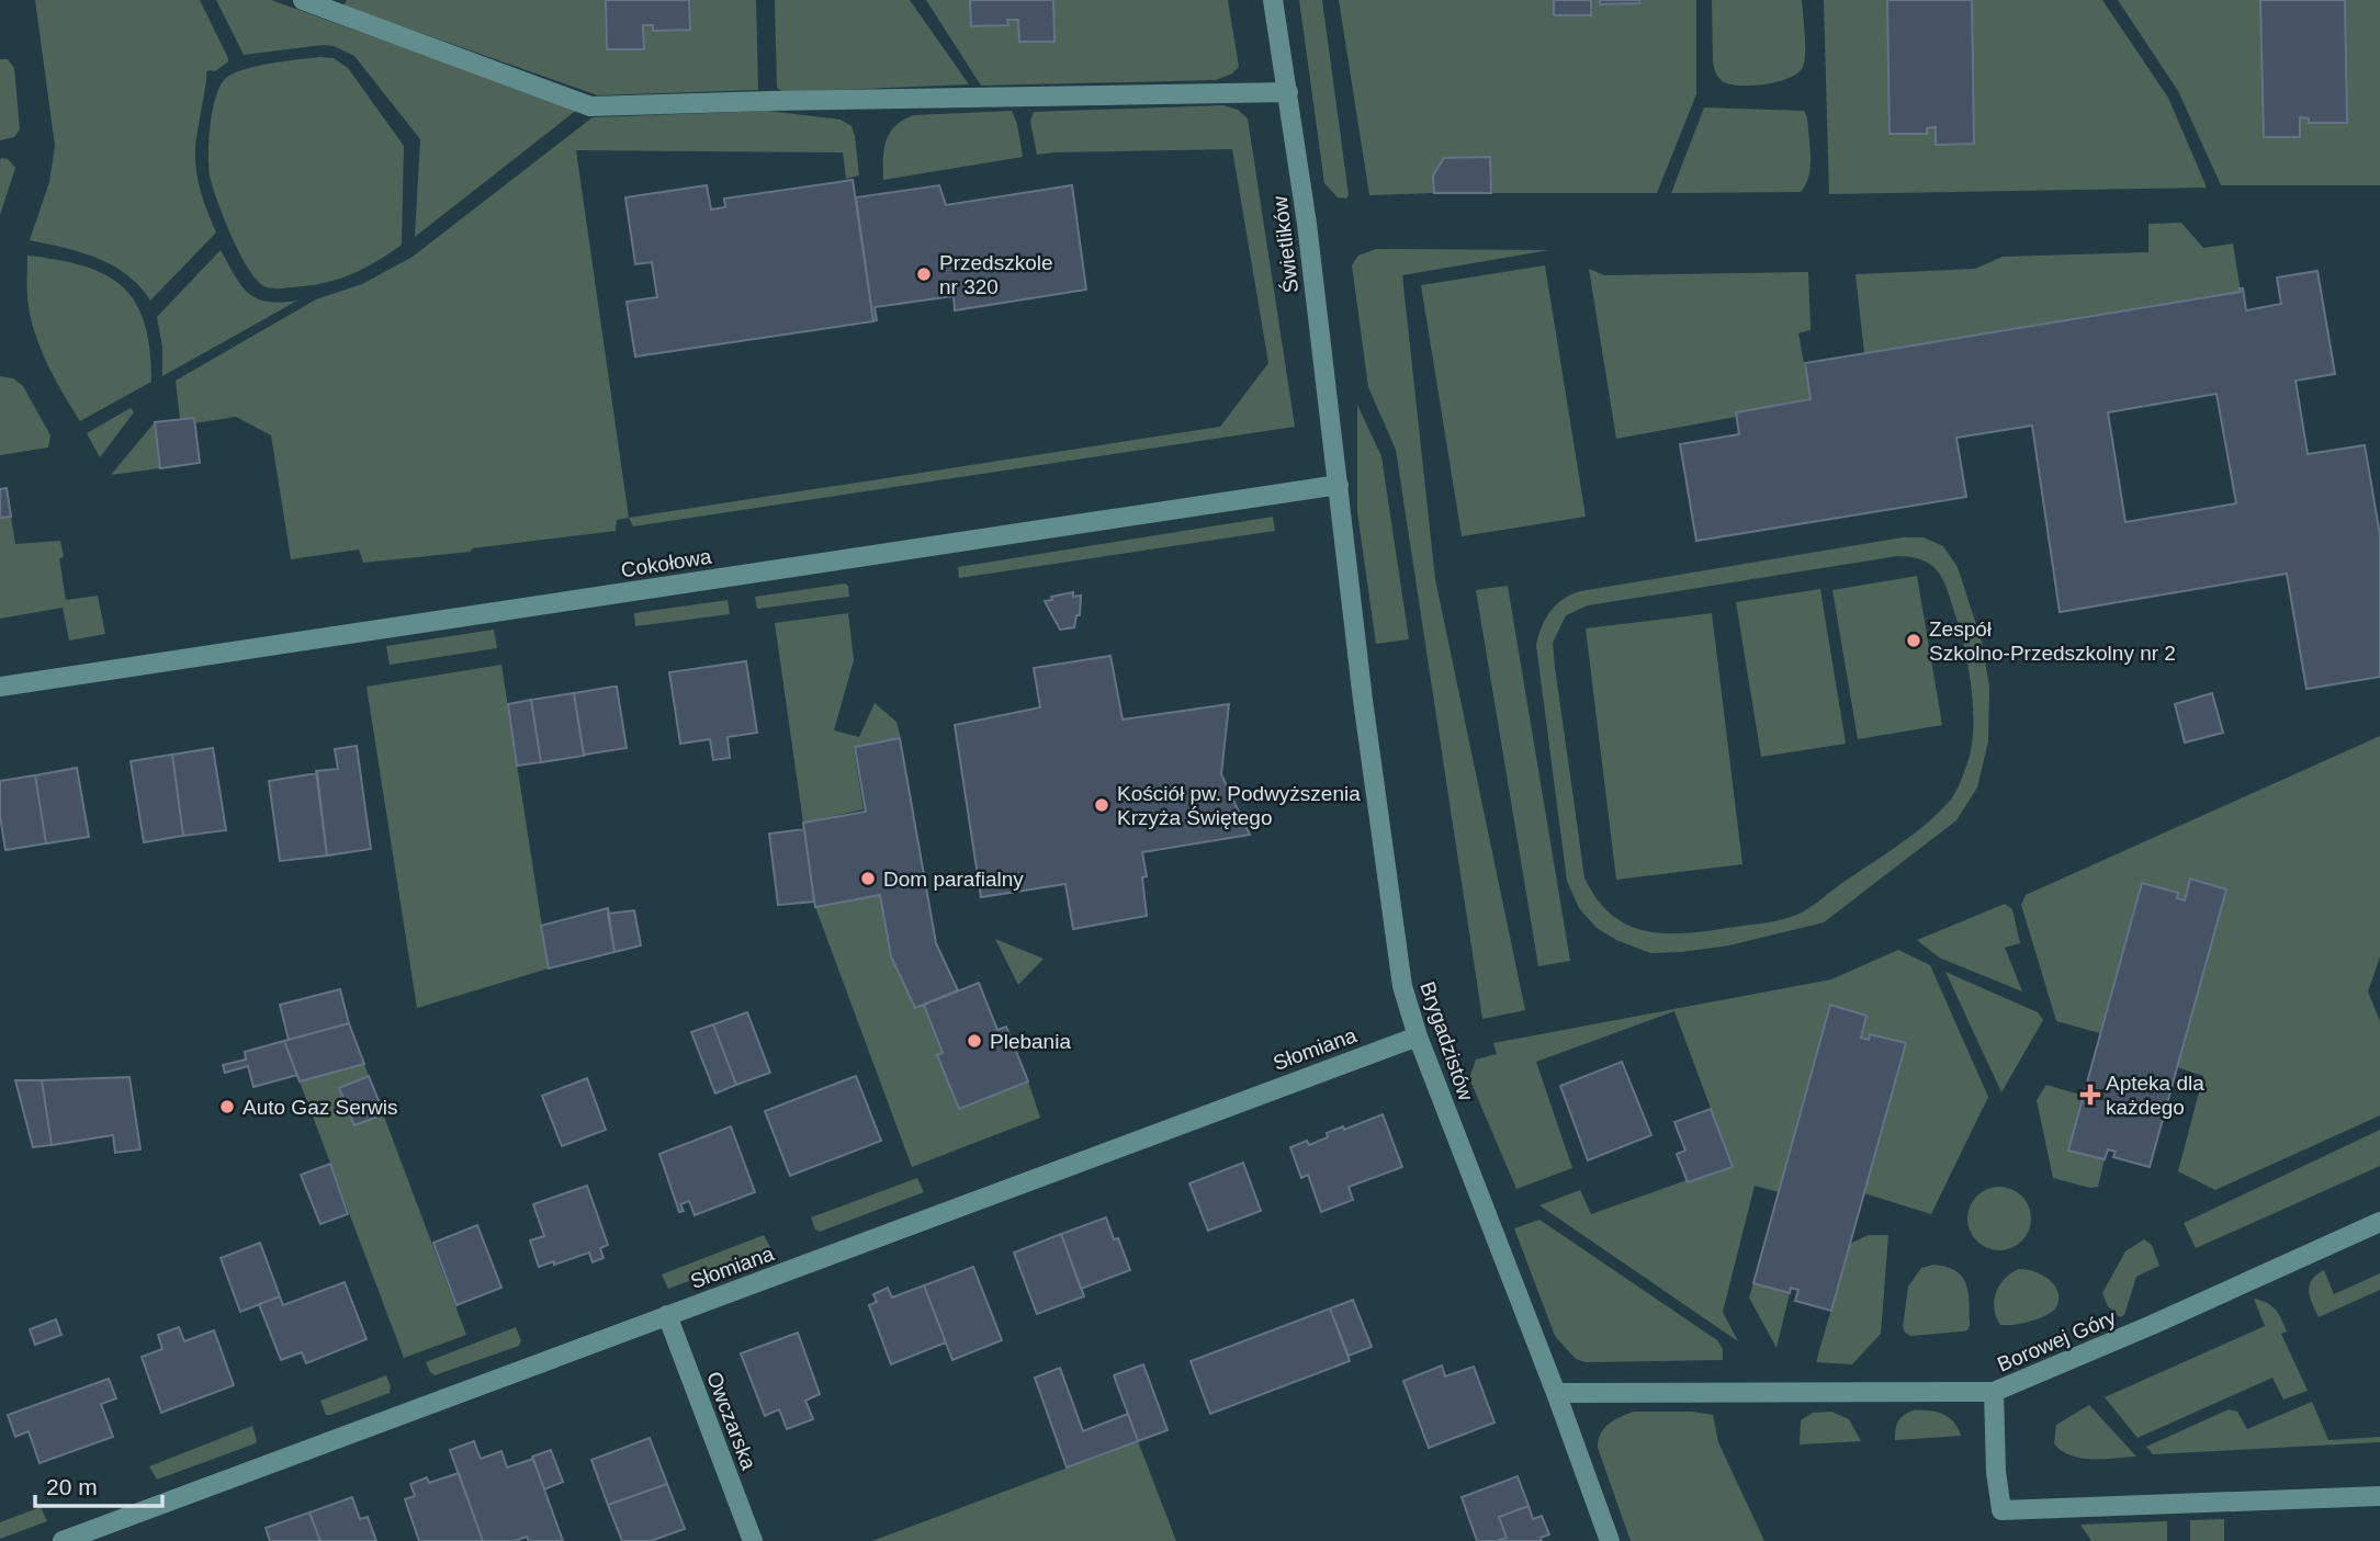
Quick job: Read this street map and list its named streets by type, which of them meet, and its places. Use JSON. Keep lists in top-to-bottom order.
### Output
{
  "streets": {
    "street": [
      "Świetlików",
      "Cokołowa",
      "Brygadzistów",
      "Słomiana",
      "Borowej Góry",
      "Owczarska"
    ]
  },
  "crossings": [
    ["Świetlików", "Cokołowa"],
    ["Świetlików", "Brygadzistów"],
    ["Cokołowa", "Brygadzistów"],
    ["Brygadzistów", "Słomiana"],
    ["Słomiana", "Owczarska"]
  ],
  "places": {
    "other": [
      "Przedszkole nr 320",
      "Zespół Szkolno-Przedszkolny nr 2",
      "Kościół pw. Podwyższenia Krzyża Świętego",
      "Dom parafialny",
      "Plebania",
      "Auto Gaz Serwis"
    ],
    "health": ["Apteka dla każdego"]
  },
  "scale_bar": "20 m"
}
